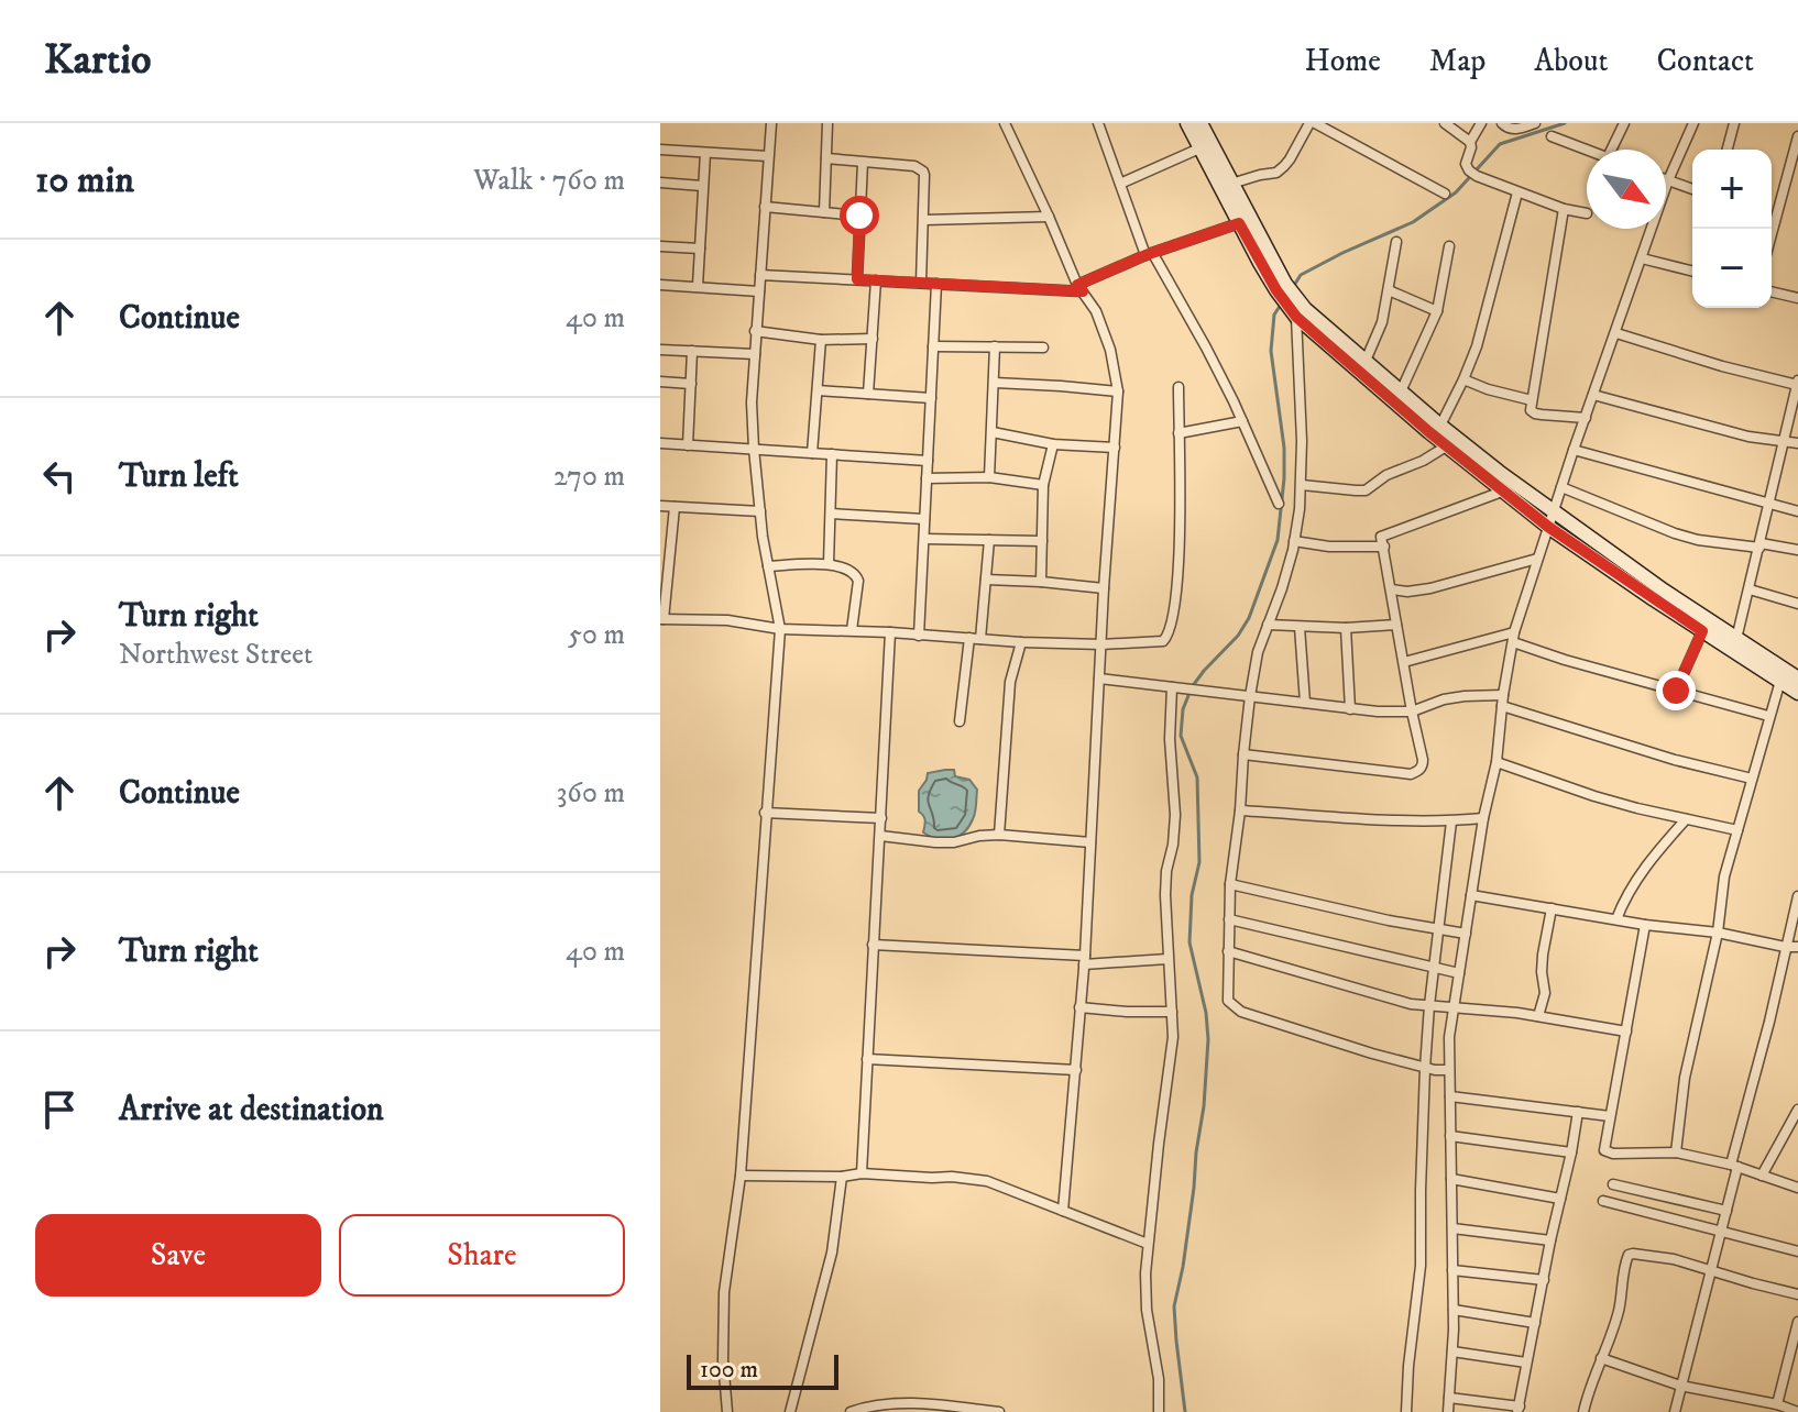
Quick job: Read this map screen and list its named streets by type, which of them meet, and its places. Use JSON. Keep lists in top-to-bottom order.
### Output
{
  "scale_bar": "100 m",
  "north": "bottom right",
  "page": {
    "header": "Kartio",
    "nav": [
      "Home",
      "Map",
      "About",
      "Contact"
    ],
    "heading": ["10 min", "Walk · 760 m"],
    "map_buttons": ["+", "−"],
    "list": [
      ["Continue", "40 m"],
      ["Turn left", "270 m"],
      ["Turn right", "Northwest Street", "50 m"],
      ["Continue", "360 m"],
      ["Turn right", "40 m"],
      "Arrive at destination"
    ],
    "buttons": ["Save", "Share"],
    "scale": "100 m"
  }
}
